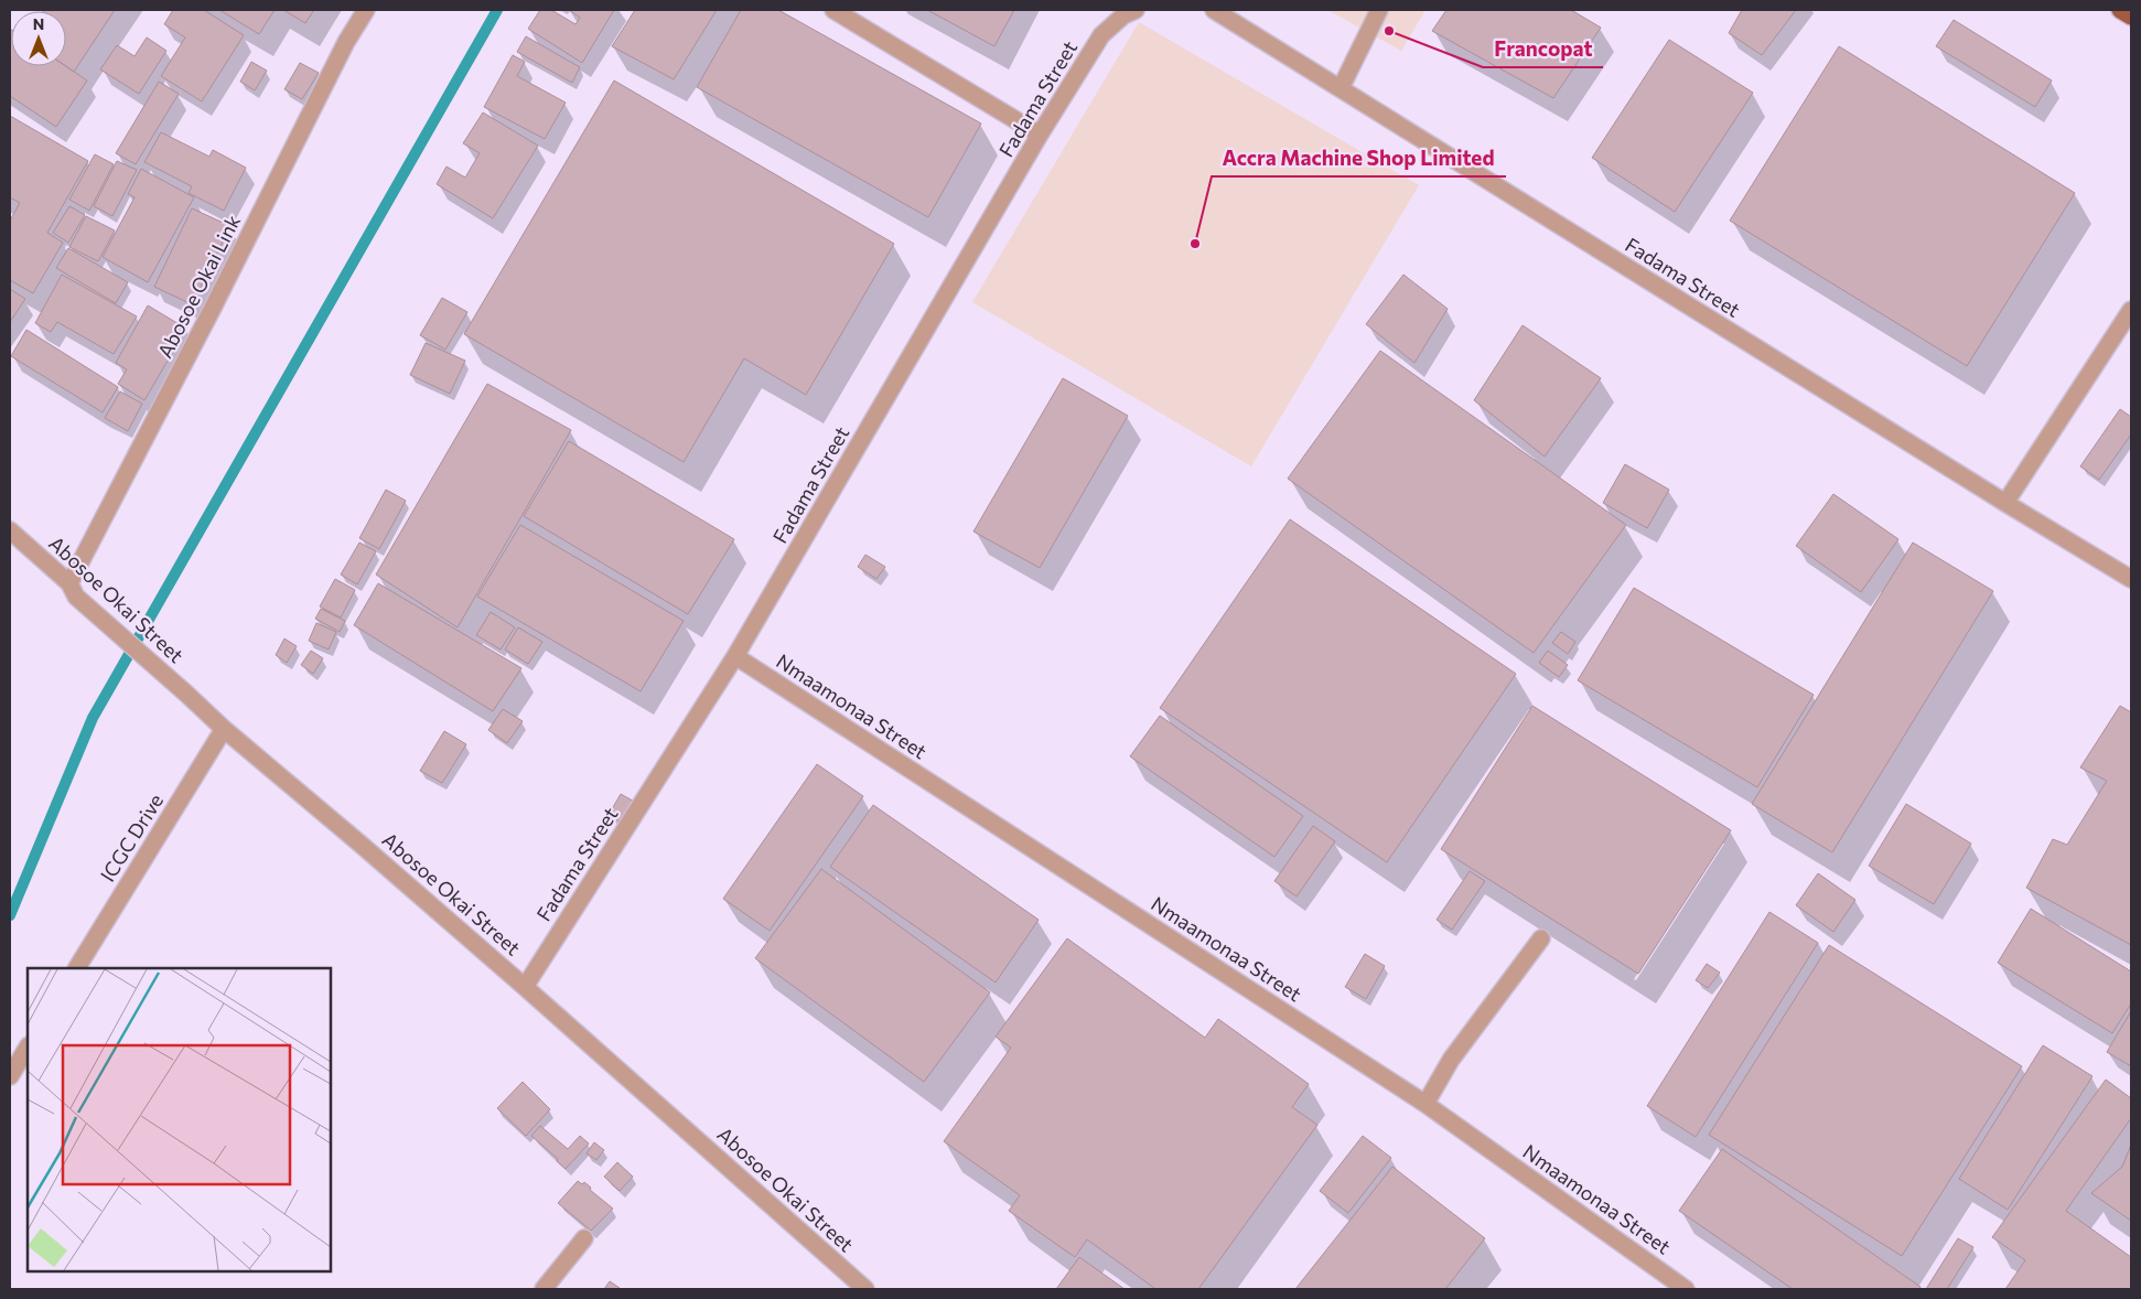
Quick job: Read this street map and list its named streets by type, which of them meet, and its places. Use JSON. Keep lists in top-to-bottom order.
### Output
{
  "streets": {
    "street": [
      "Fadama Street",
      "Abosoe Okai Link",
      "Abosoe Okai Street",
      "Nmaamonaa Street",
      "ICGC Drive"
    ]
  },
  "crossings": [
    ["Fadama Street", "Abosoe Okai Street"],
    ["Fadama Street", "Nmaamonaa Street"],
    ["Abosoe Okai Link", "Abosoe Okai Street"],
    ["Abosoe Okai Street", "ICGC Drive"]
  ],
  "places": ["Francopat", "Accra Machine Shop Limited"],
  "north": "top"
}
